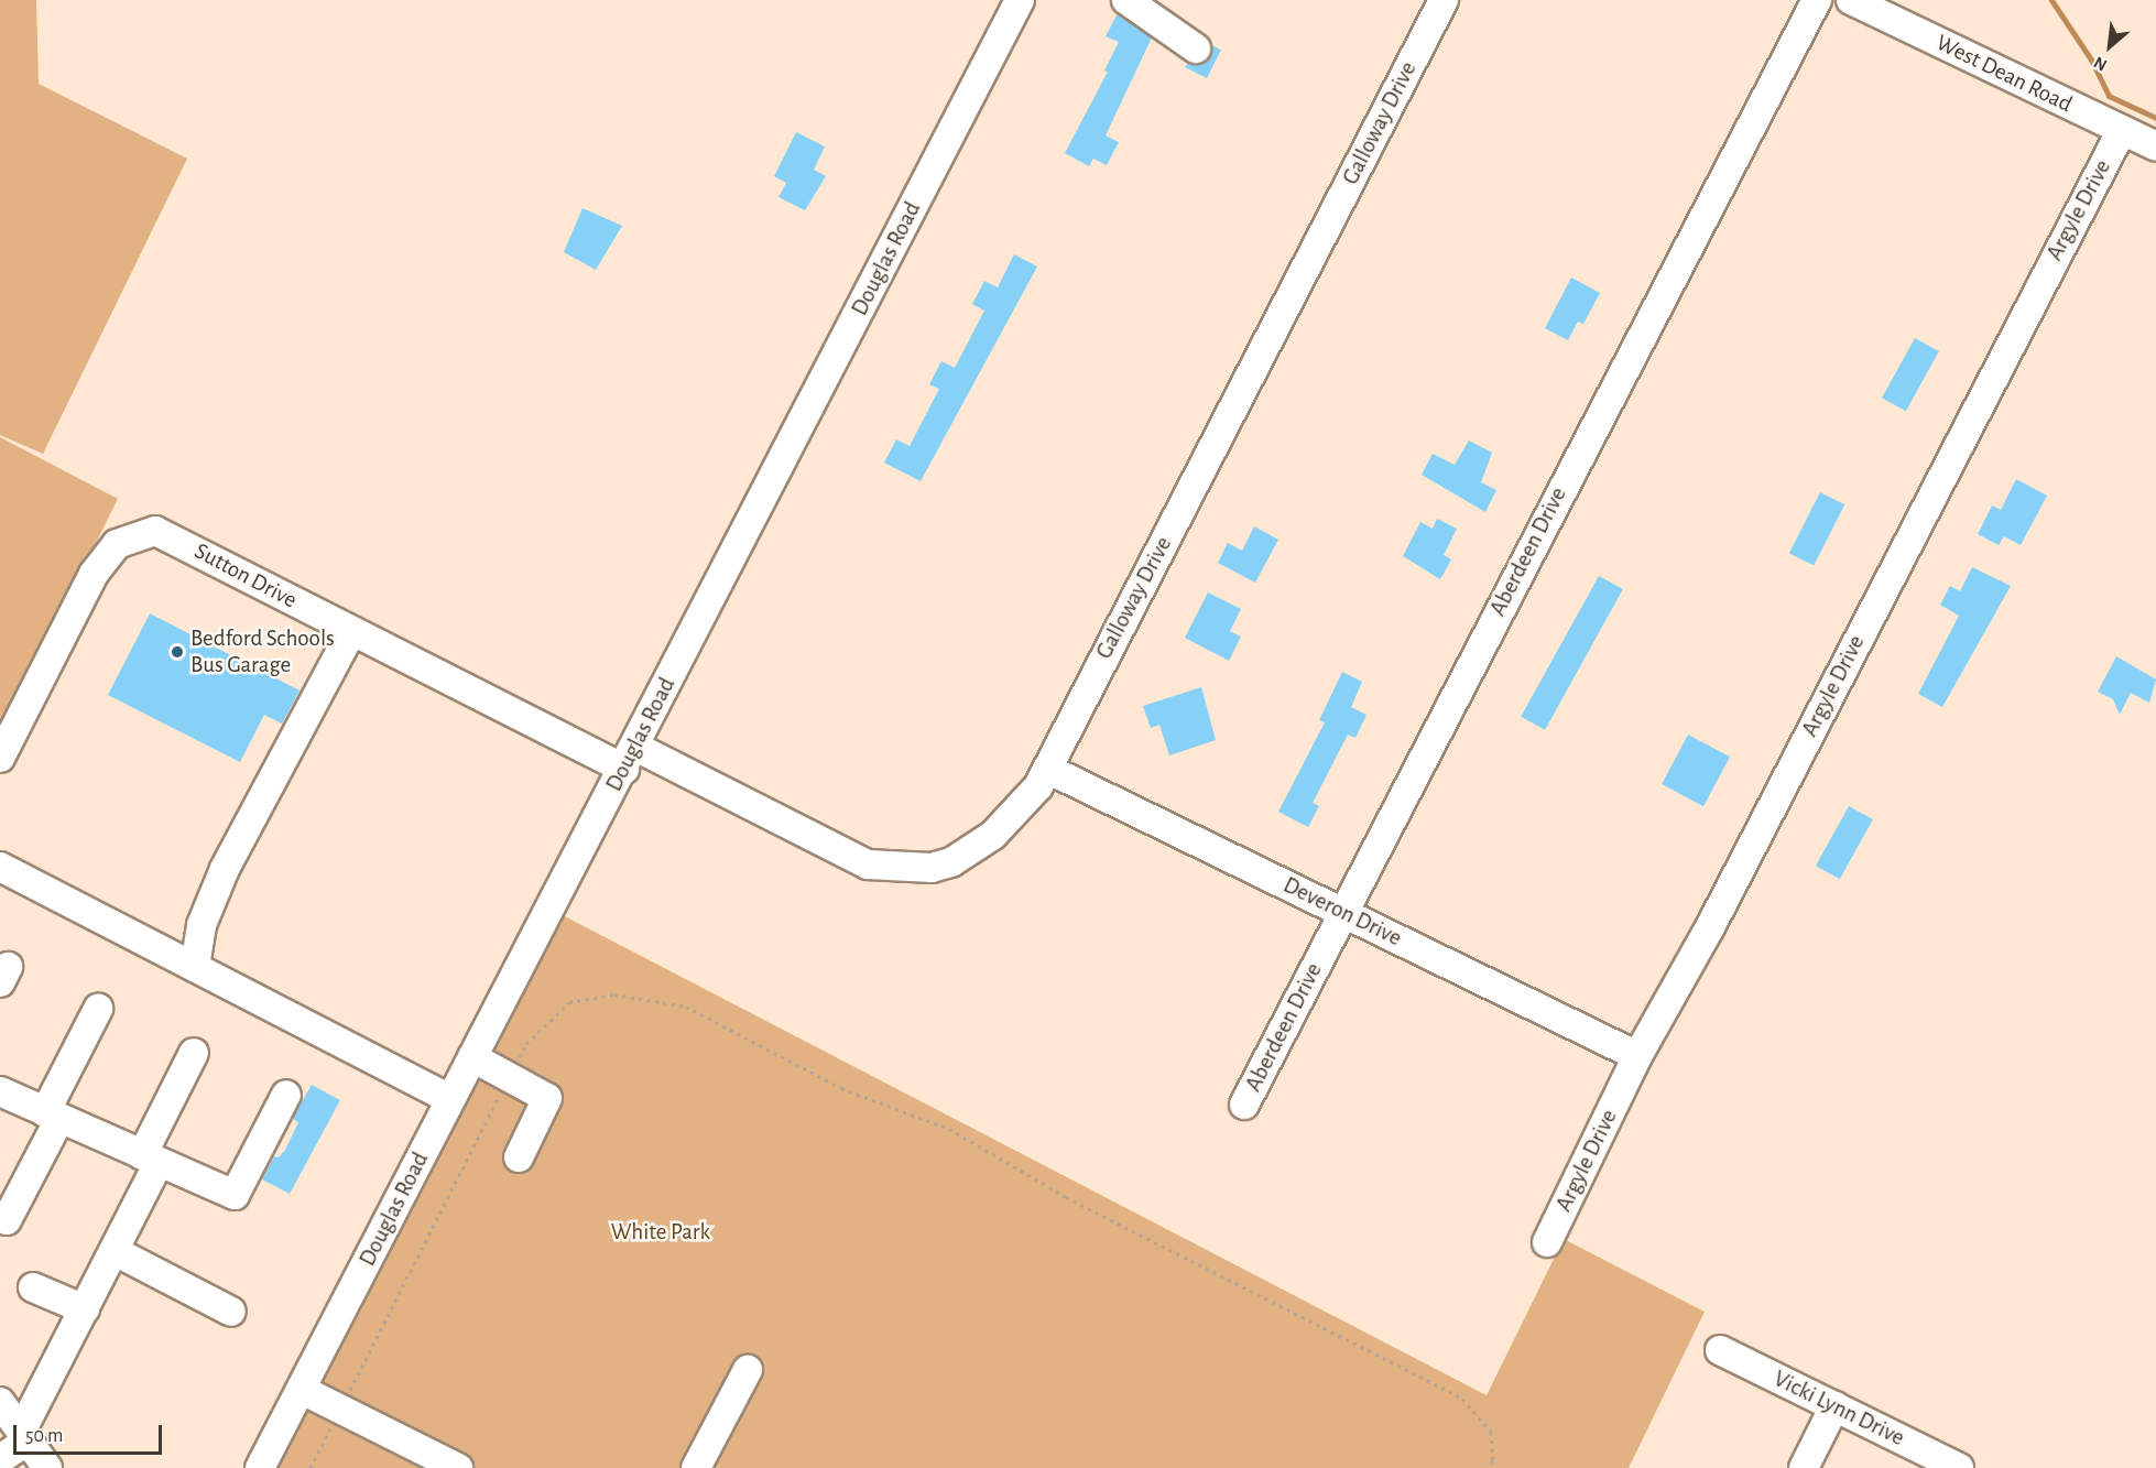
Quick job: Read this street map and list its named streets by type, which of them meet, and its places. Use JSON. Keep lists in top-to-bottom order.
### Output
{
  "streets": {
    "street": [
      "West Dean Road",
      "Galloway Drive",
      "Argyle Drive",
      "Douglas Road",
      "Aberdeen Drive",
      "Sutton Drive",
      "Deveron Drive",
      "Vicki Lynn Drive"
    ]
  },
  "crossings": [
    ["West Dean Road", "Argyle Drive"],
    ["Galloway Drive", "Douglas Road"],
    ["Galloway Drive", "Sutton Drive"],
    ["Galloway Drive", "Deveron Drive"],
    ["Argyle Drive", "Deveron Drive"],
    ["Douglas Road", "Sutton Drive"],
    ["Aberdeen Drive", "Deveron Drive"]
  ],
  "parks": ["White Park"],
  "places": ["Bedford Schools Bus Garage"],
  "scale_bar": "50 m",
  "north": "bottom left"
}
